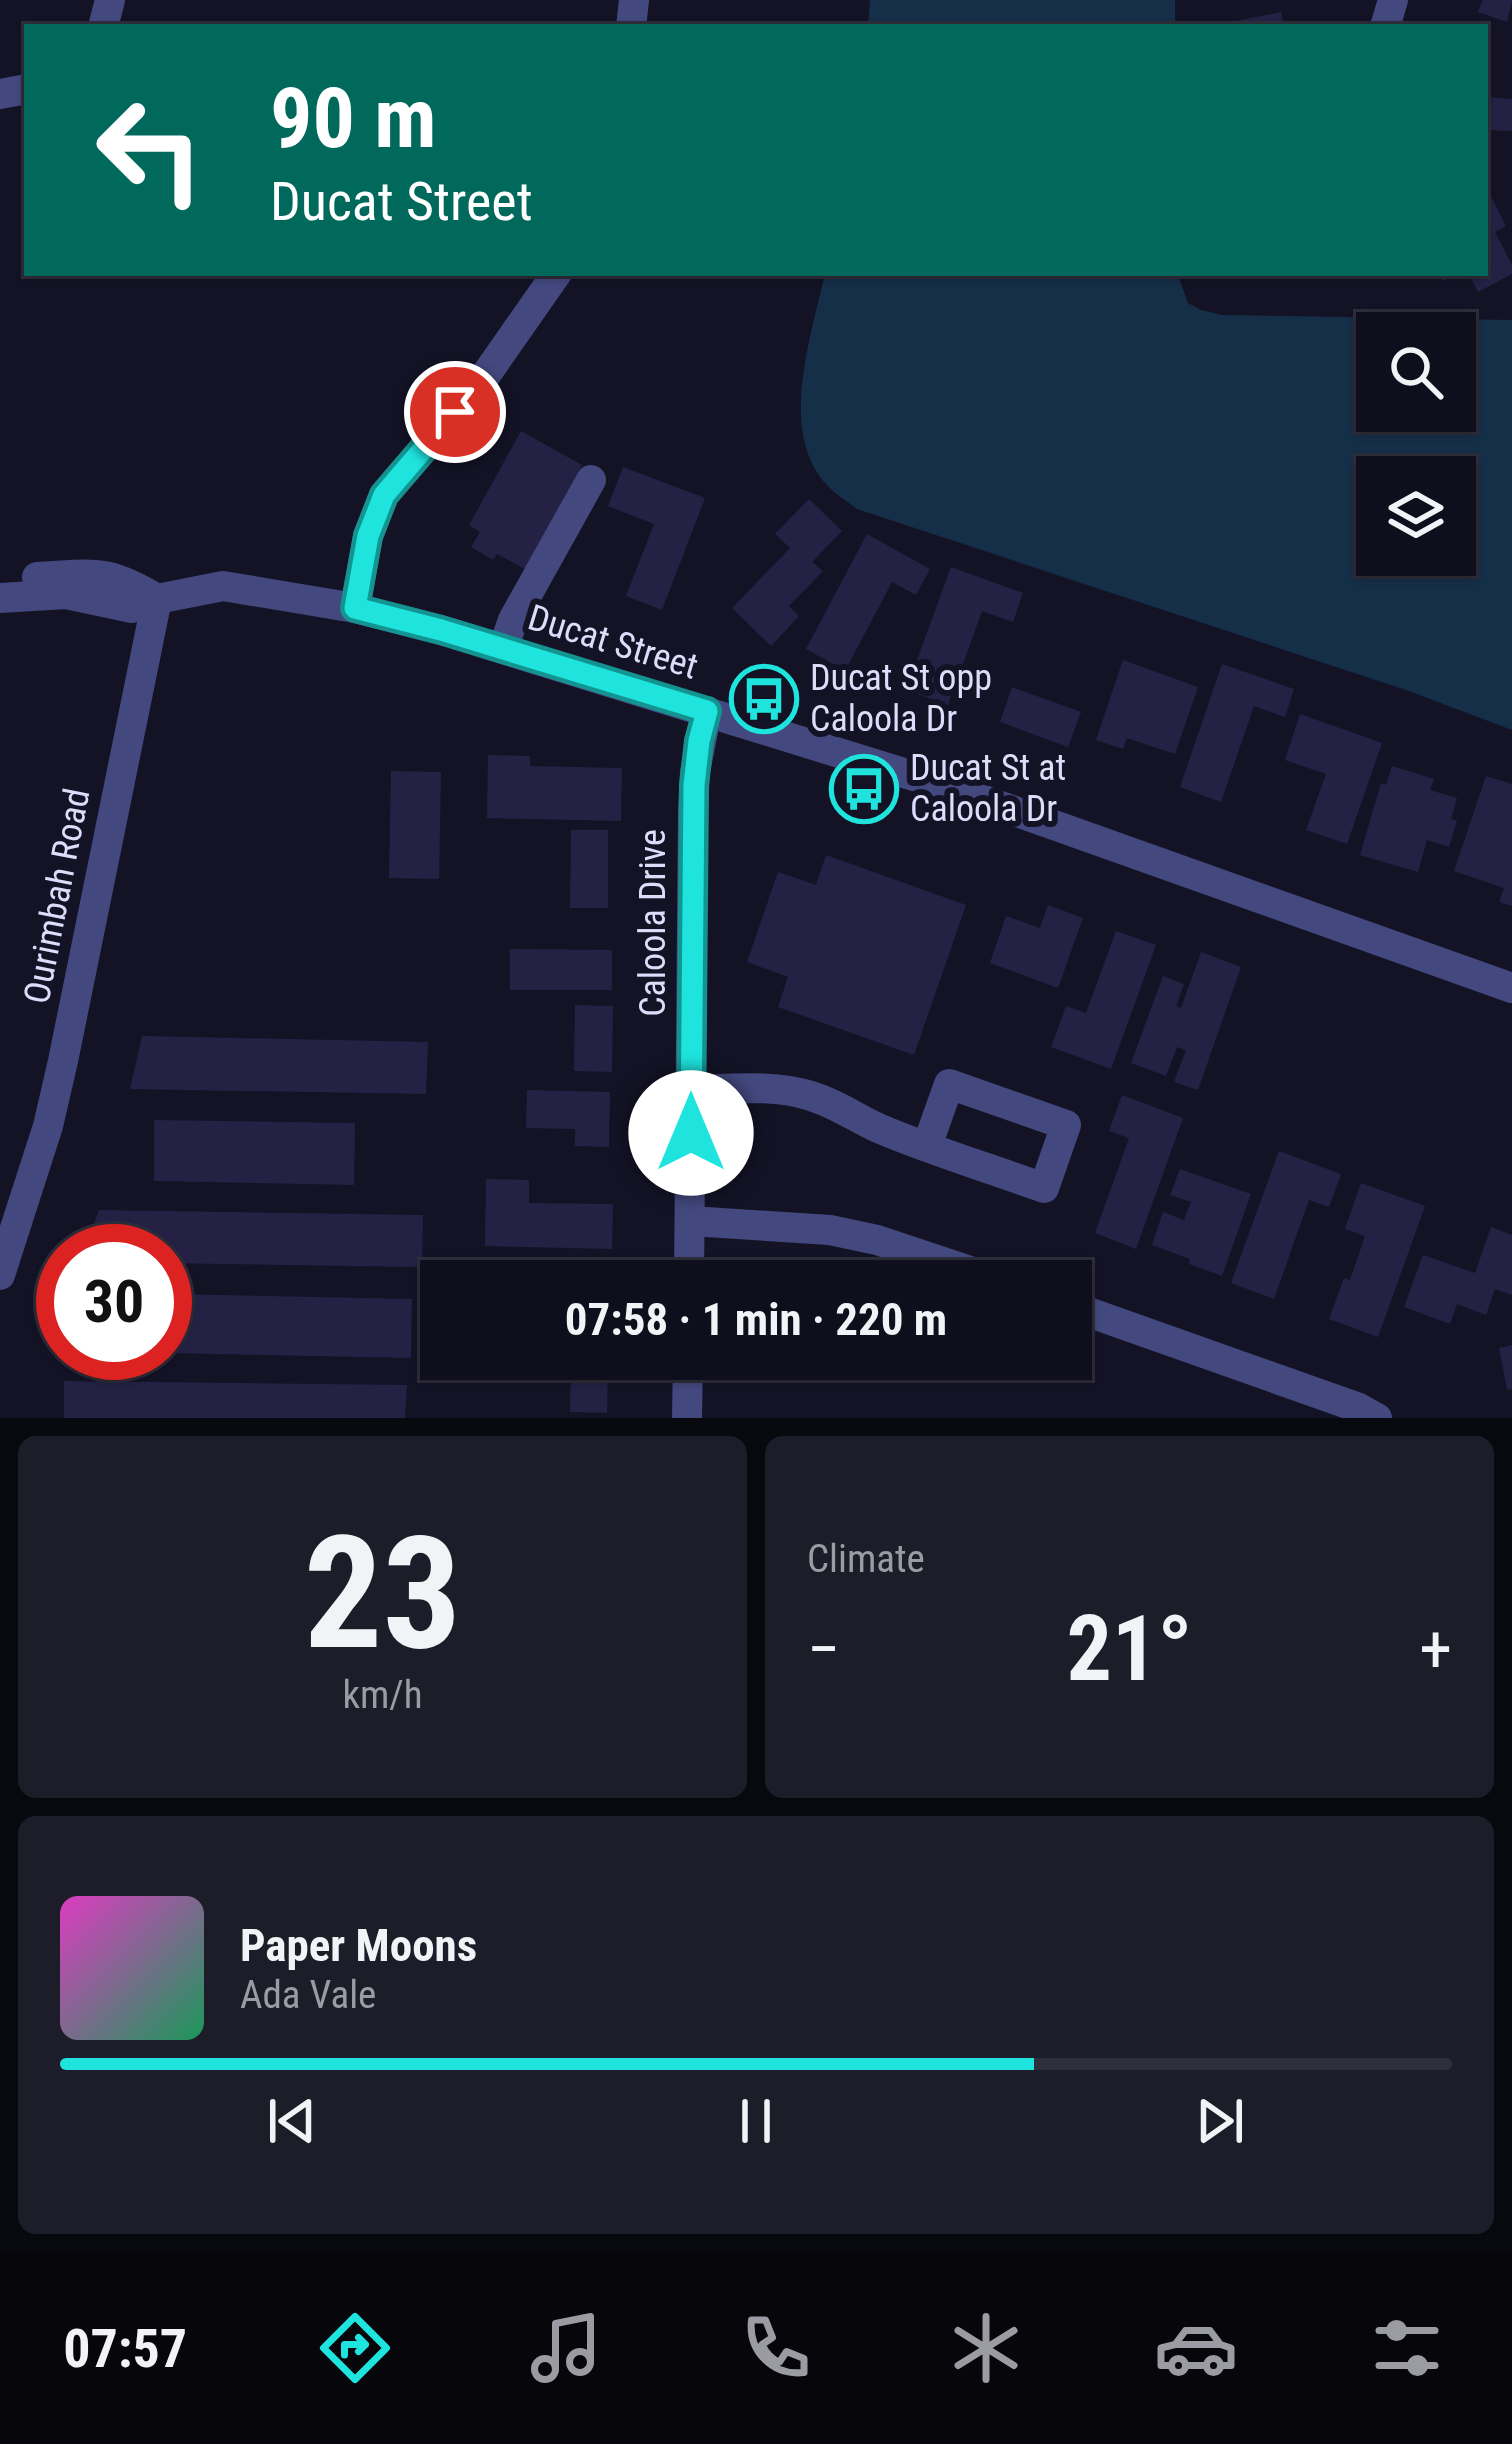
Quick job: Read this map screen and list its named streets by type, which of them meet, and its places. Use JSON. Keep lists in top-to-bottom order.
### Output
{
  "streets": {
    "street": ["Ducat Street", "Ourimbah Road", "Caloola Drive"]
  },
  "crossings": [
    ["Ducat Street", "Ourimbah Road"],
    ["Ducat Street", "Caloola Drive"]
  ],
  "places": {
    "bus stop": ["Ducat St opp Caloola Dr", "Ducat St at Caloola Dr"]
  },
  "page": {
    "turn": ["90 m", "Ducat Street"],
    "limit": "30",
    "trip": "07:58 · 1 min · 220 m",
    "tile": [
      ["23", "km/h"],
      "Climate"
    ],
    "heat": ["−", "21°", "+"],
    "song": ["Paper Moons", "Ada Vale"],
    "tabs": "07:57"
  }
}
